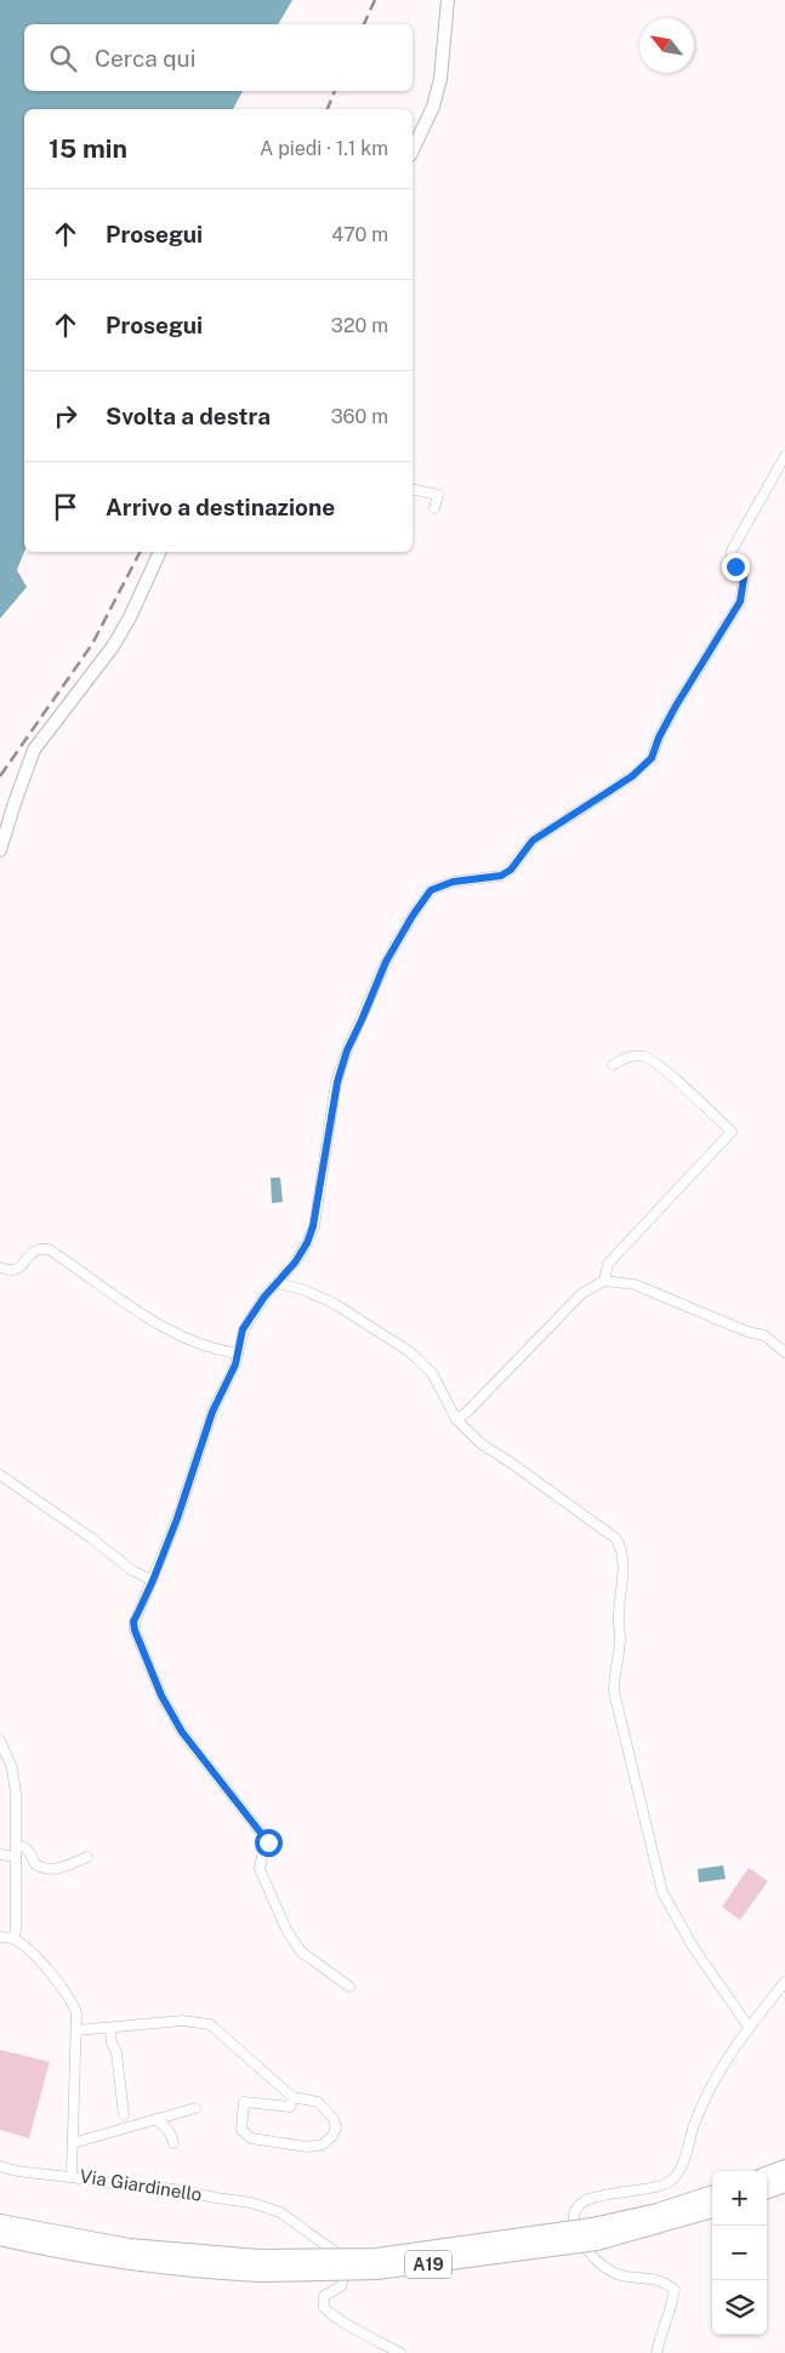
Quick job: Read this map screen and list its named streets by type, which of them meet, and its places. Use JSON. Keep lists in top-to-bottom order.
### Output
{
  "streets": {
    "highway": ["A19"],
    "street": ["Via Giardinello"]
  },
  "north": "top left",
  "page": {
    "search": "Cerca qui",
    "heading": ["15 min", "A piedi · 1.1 km"],
    "list": [
      ["Prosegui", "470 m"],
      ["Prosegui", "320 m"],
      ["Svolta a destra", "360 m"],
      "Arrivo a destinazione"
    ],
    "map_buttons": ["+", "−"]
  }
}
